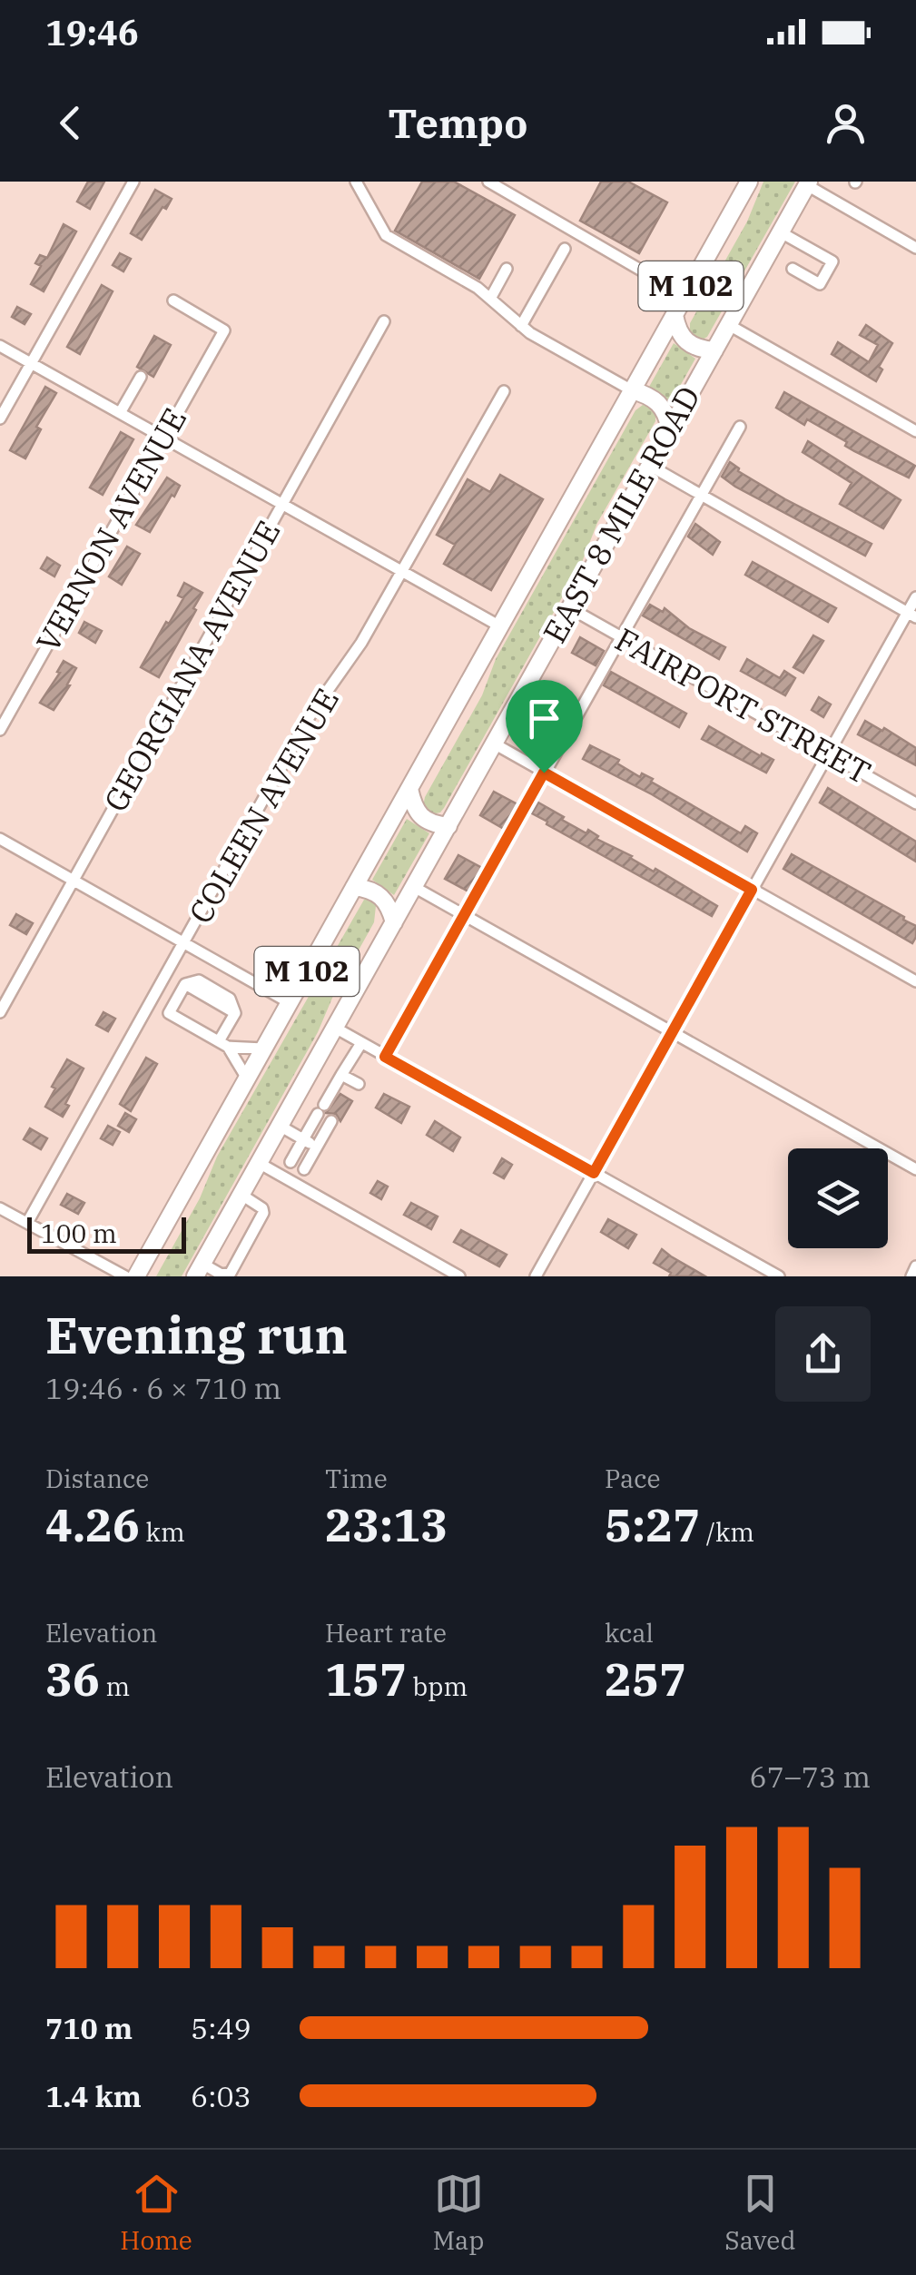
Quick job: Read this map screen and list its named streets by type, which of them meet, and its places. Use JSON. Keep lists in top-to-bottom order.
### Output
{
  "streets": {
    "highway": ["M 102", "EAST 8 MILE ROAD"],
    "street": [
      "VERNON AVENUE",
      "GEORGIANA AVENUE",
      "FAIRPORT STREET",
      "COLEEN AVENUE"
    ]
  },
  "crossings": [
    ["EAST 8 MILE ROAD", "FAIRPORT STREET"]
  ],
  "scale_bar": "100 m",
  "page": {
    "status": "19:46",
    "header": "Tempo",
    "scale": "100 m",
    "heading": ["Evening run", "19:46 · 6 × 710 m"],
    "stats": [
      ["Distance", "4.26 km"],
      ["Time", "23:13"],
      ["Pace", "5:27 /km"],
      ["Elevation", "36 m"],
      ["Heart rate", "157 bpm"],
      ["kcal", "257"]
    ],
    "chart": ["Elevation", "67–73 m"],
    "list": [
      {
        "name": "710 m",
        "note": "5:49"
      },
      {
        "name": "1.4 km",
        "note": "6:03"
      }
    ],
    "tabs": ["Home", "Map", "Saved"]
  }
}
